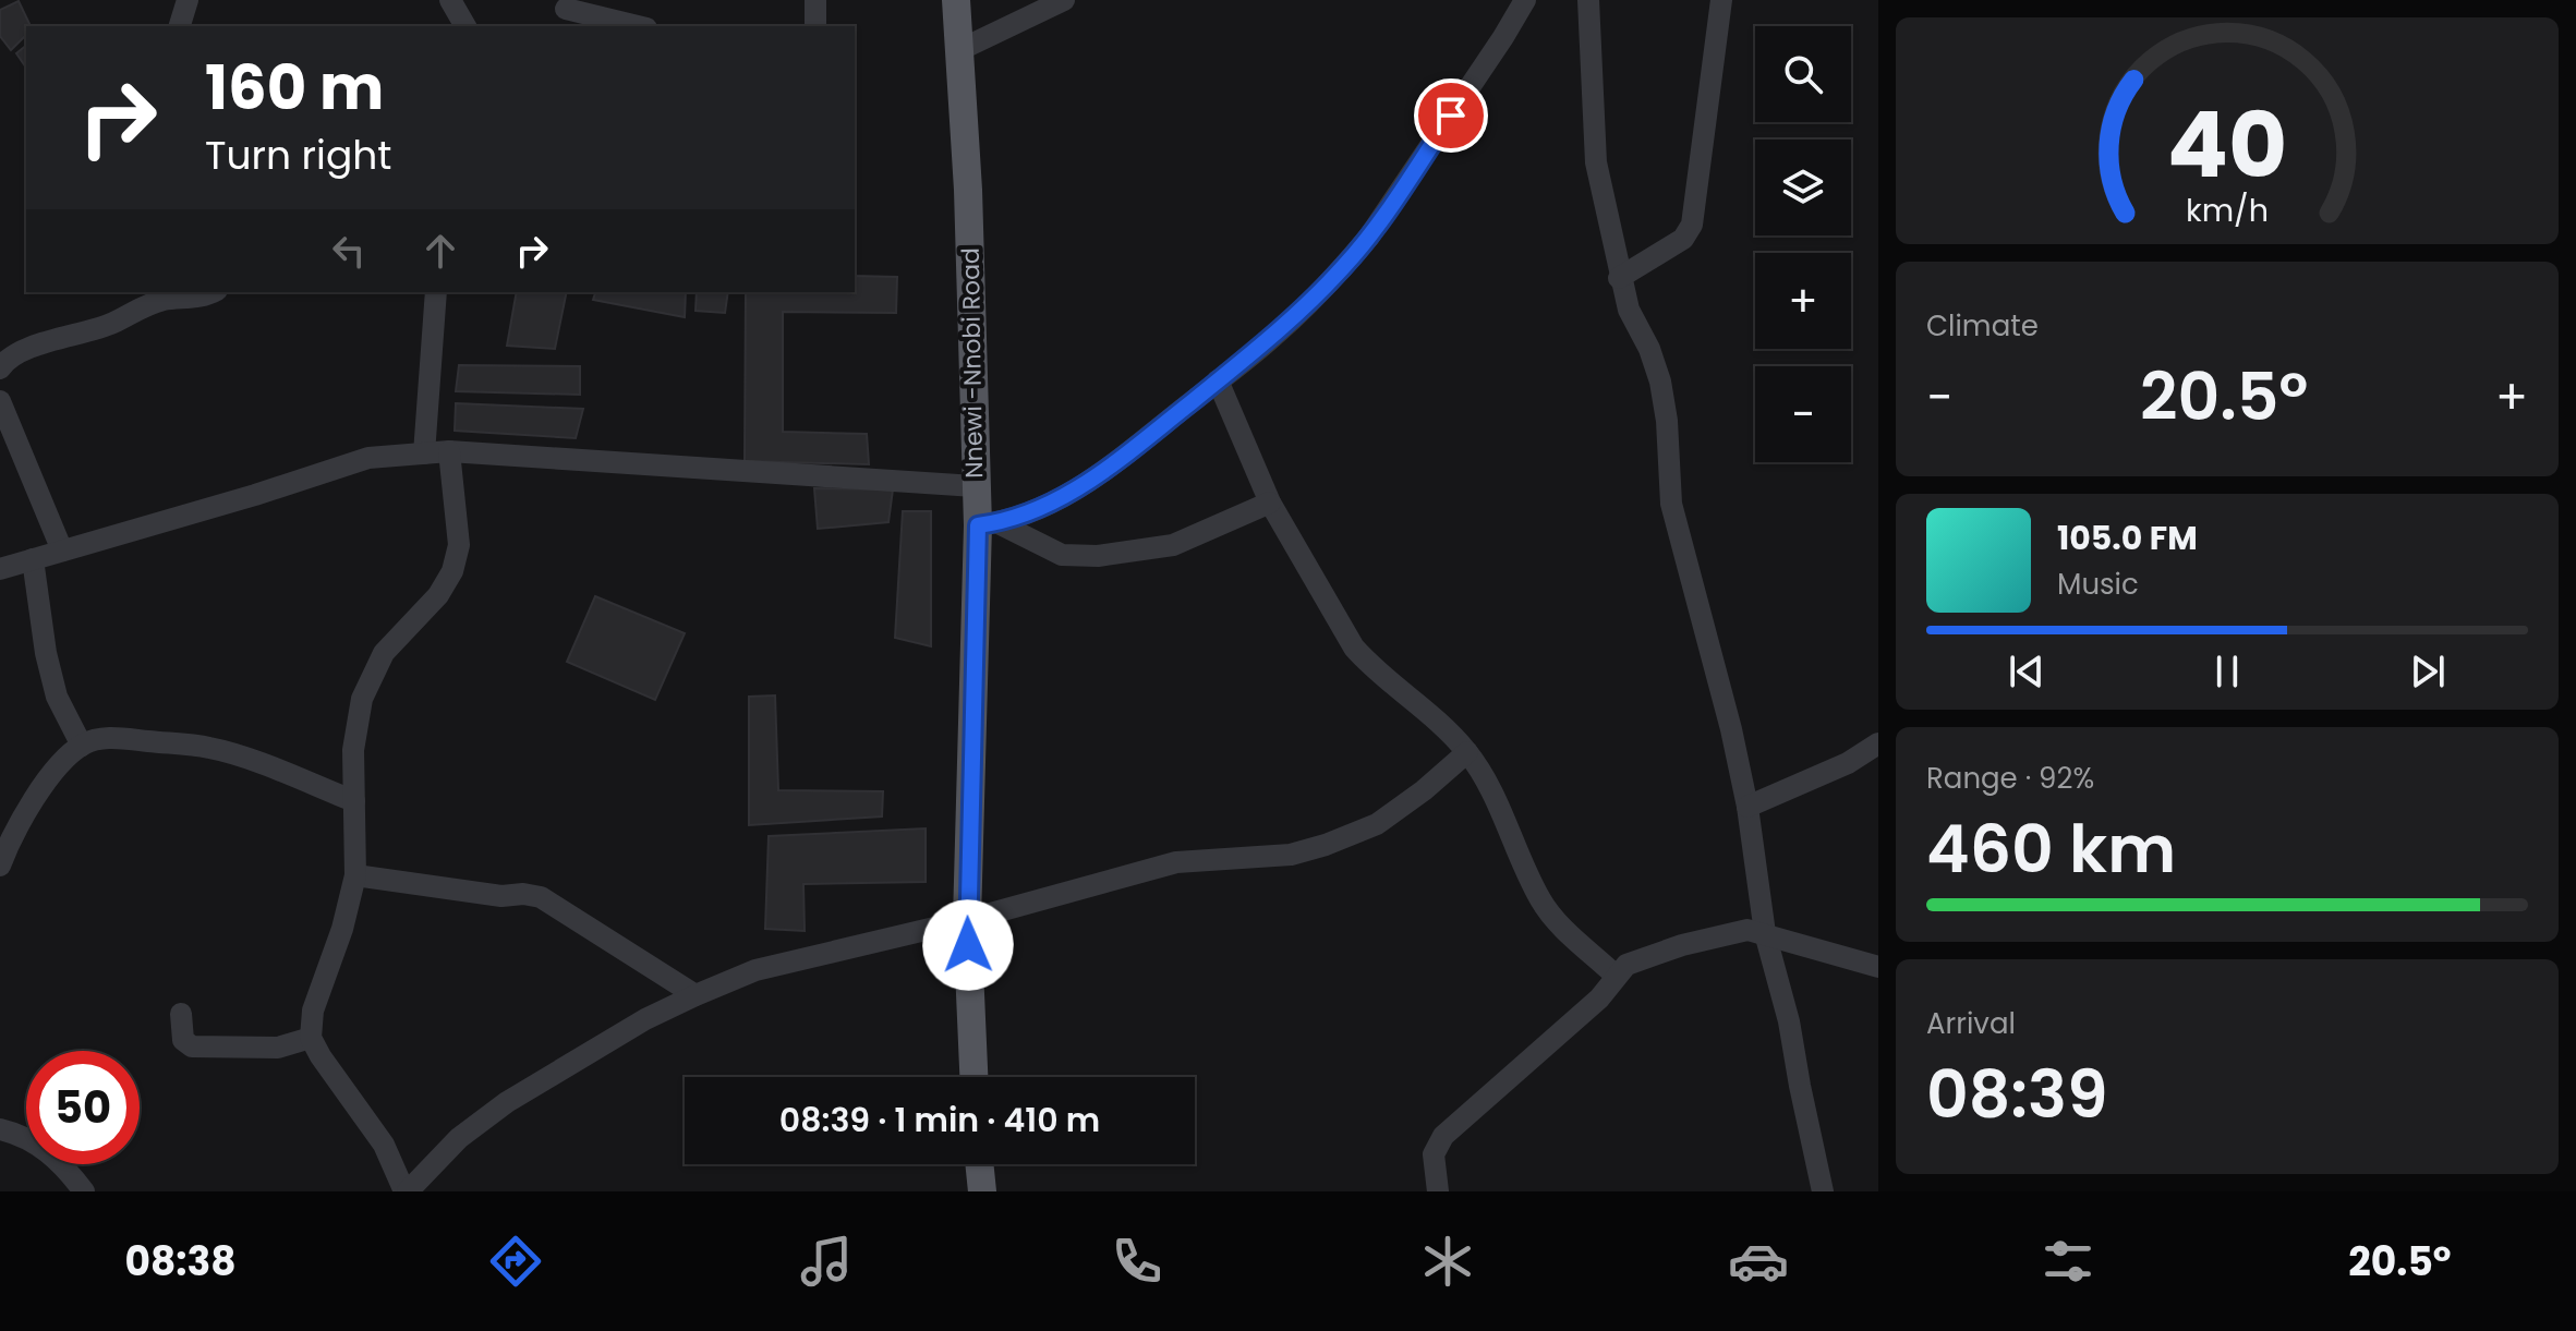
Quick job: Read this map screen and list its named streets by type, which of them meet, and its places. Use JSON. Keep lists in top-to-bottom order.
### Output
{
  "streets": {
    "main road": ["Nnewi -Nnobi Road"]
  },
  "page": {
    "map_buttons": ["+", "−"],
    "turn": ["160 m", "Turn right"],
    "tile": [
      "Climate",
      ["Range · 92%", "460 km"],
      ["Arrival", "08:39"]
    ],
    "heat": ["−", "20.5°", "+"],
    "song": ["105.0 FM", "Music"],
    "limit": "50",
    "trip": "08:39 · 1 min · 410 m",
    "tabs": ["08:38", "20.5°"],
    "gauge": ["40", "km/h"]
  }
}
